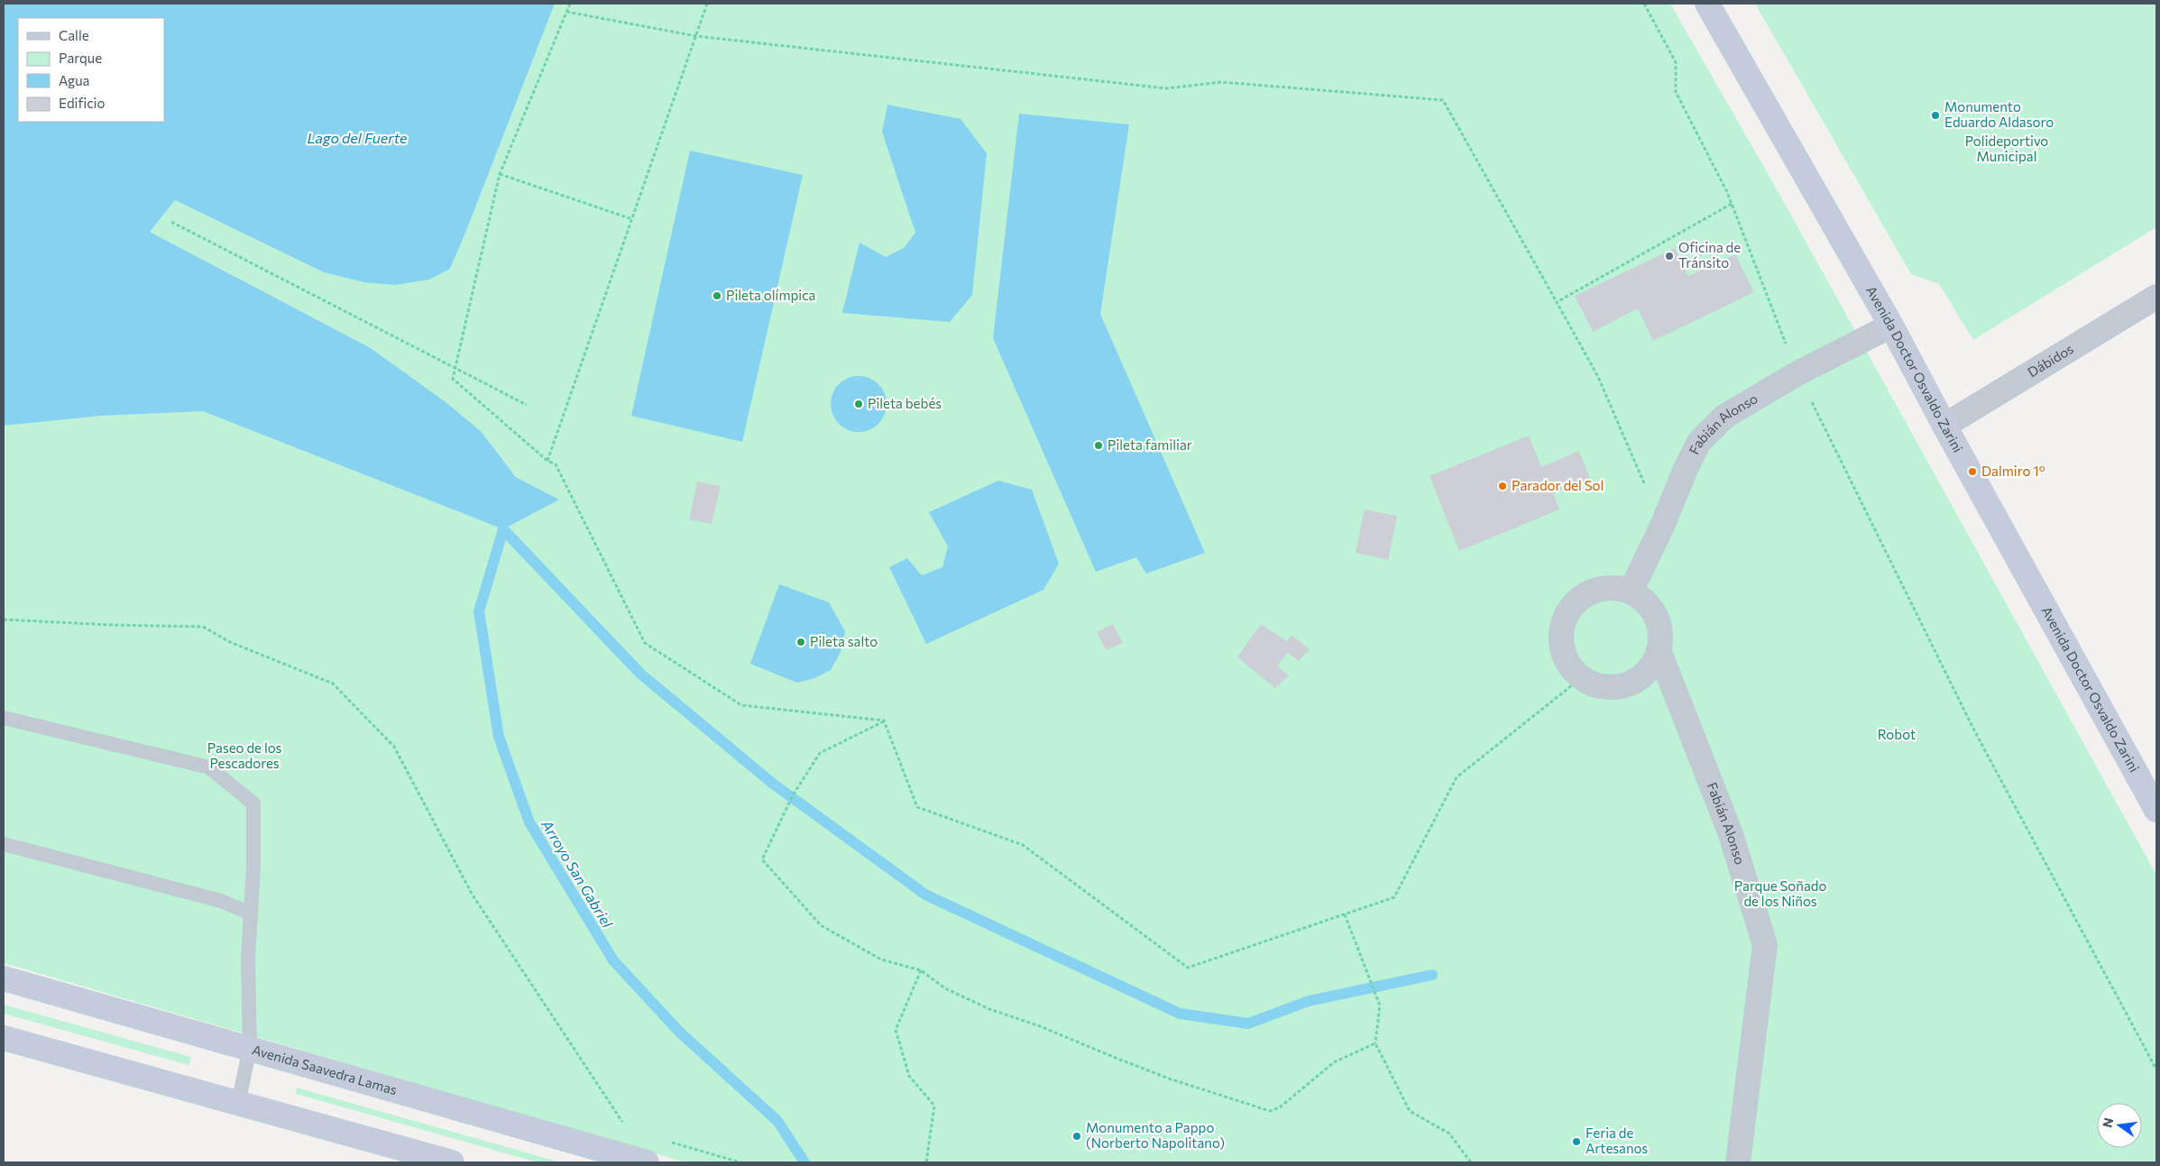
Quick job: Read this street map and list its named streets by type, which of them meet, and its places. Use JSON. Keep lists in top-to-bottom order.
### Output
{
  "streets": {
    "main road": ["Avenida Doctor Osvaldo Zarini", "Avenida Saavedra Lamas"],
    "street": ["Dábidos", "Fabián Alonso"]
  },
  "crossings": [
    ["Dábidos", "Avenida Doctor Osvaldo Zarini"],
    ["Avenida Doctor Osvaldo Zarini", "Fabián Alonso"]
  ],
  "water": ["Lago del Fuerte", "Arroyo San Gabriel"],
  "parks": [
    "Polideportivo Municipal",
    "Robot",
    "Paseo de los Pescadores",
    "Parque Soñado de los Niños"
  ],
  "places": [
    "Monumento Eduardo Aldasoro",
    "Oficina de Tránsito",
    "Pileta olímpica",
    "Pileta bebés",
    "Pileta familiar",
    "Dalmiro 1º",
    "Parador del Sol",
    "Pileta salto",
    "Monumento a Pappo (Norberto Napolitano)",
    "Feria de Artesanos"
  ],
  "legend": [
    "Calle",
    "Parque",
    "Agua",
    "Edificio"
  ],
  "north": "left"
}
